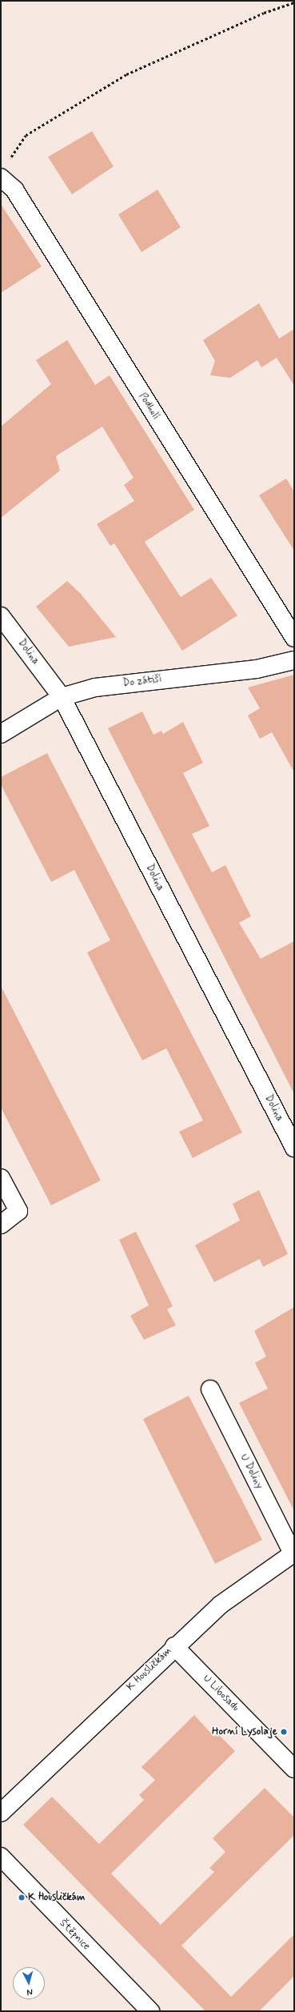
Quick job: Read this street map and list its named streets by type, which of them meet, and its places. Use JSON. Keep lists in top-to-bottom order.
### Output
{
  "streets": {
    "street": [
      "Podholí",
      "Dolina",
      "Do zátiší",
      "U Doliny",
      "K Housličkám",
      "U Libosadu",
      "Štěpnice"
    ]
  },
  "crossings": [
    ["Dolina", "Do zátiší"],
    ["U Doliny", "K Housličkám"],
    ["K Housličkám", "U Libosadu"]
  ],
  "places": ["Horní Lysolaje", "K Housličkám"],
  "north": "bottom"
}
